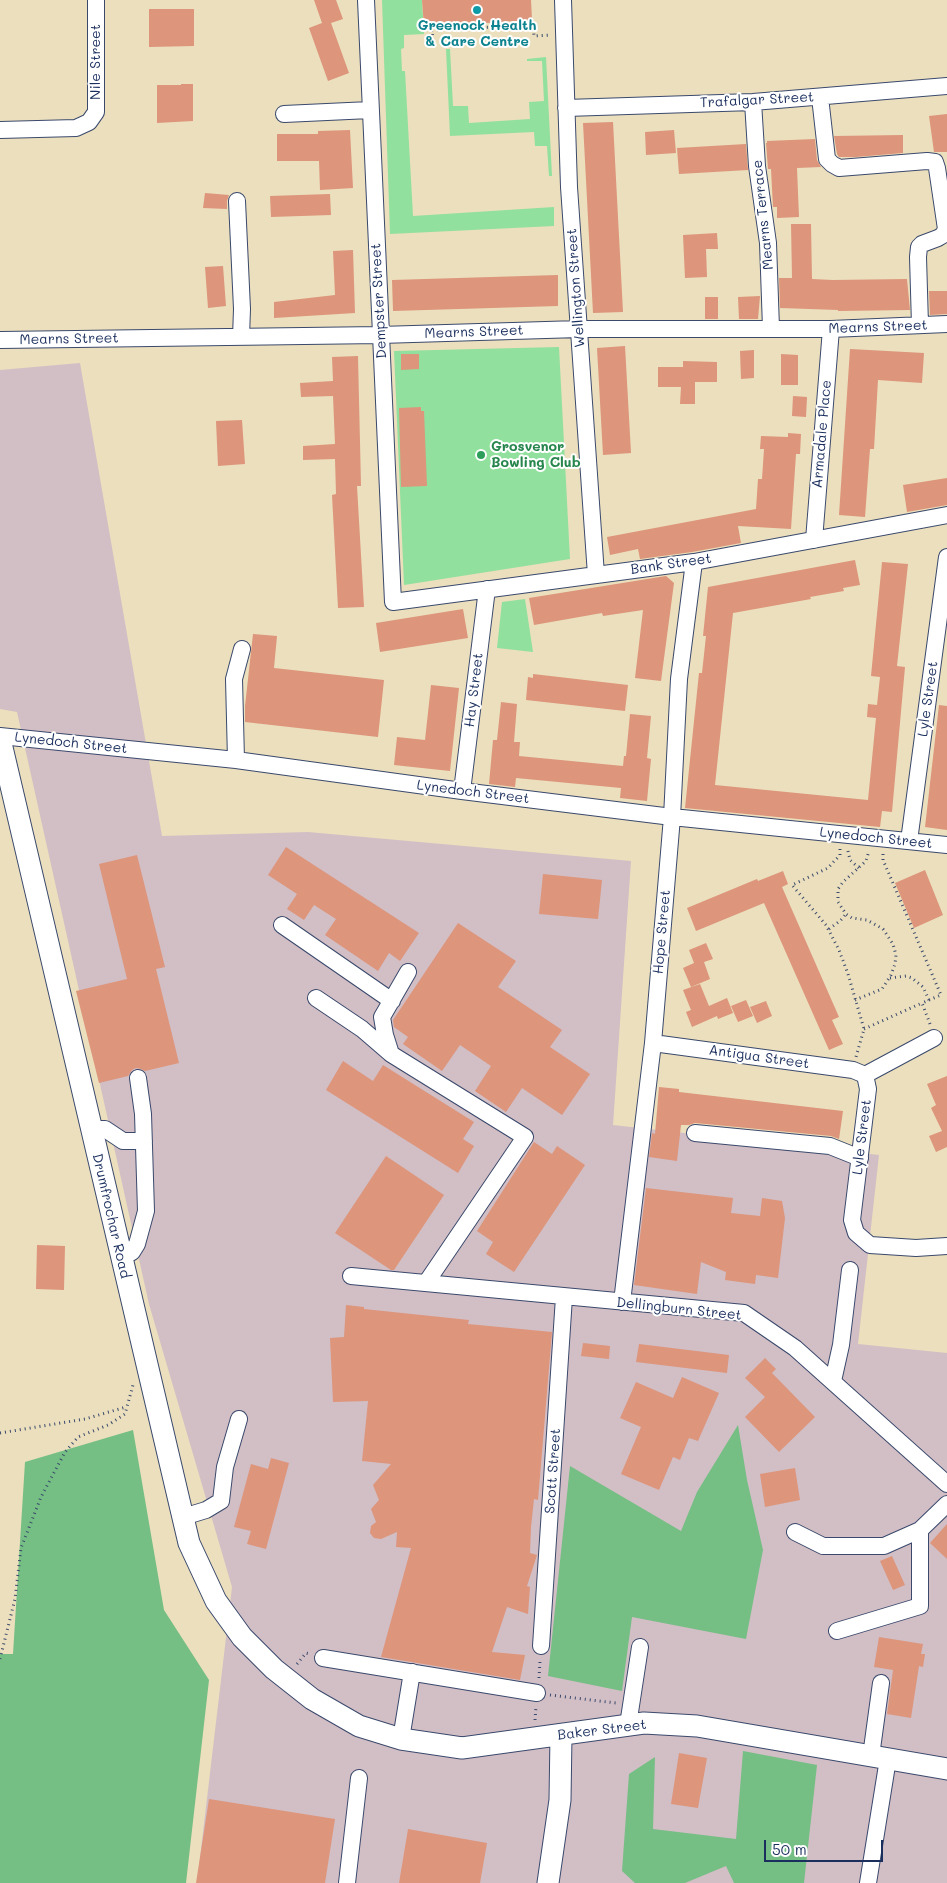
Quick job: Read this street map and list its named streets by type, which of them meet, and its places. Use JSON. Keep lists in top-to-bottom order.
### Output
{
  "streets": {
    "main road": ["Drumfrochar Road", "Baker Street"],
    "street": [
      "Nile Street",
      "Trafalgar Street",
      "Mearns Terrace",
      "Wellington Street",
      "Dempster Street",
      "Mearns Street",
      "Armadale Place",
      "Bank Street",
      "Hay Street",
      "Lyle Street",
      "Lynedoch Street",
      "Hope Street",
      "Antigua Street",
      "Dellingburn Street",
      "Scott Street"
    ]
  },
  "crossings": [
    ["Trafalgar Street", "Mearns Terrace"],
    ["Trafalgar Street", "Wellington Street"],
    ["Mearns Terrace", "Mearns Street"],
    ["Wellington Street", "Mearns Street"],
    ["Wellington Street", "Bank Street"],
    ["Dempster Street", "Mearns Street"],
    ["Dempster Street", "Bank Street"],
    ["Mearns Street", "Armadale Place"],
    ["Armadale Place", "Bank Street"],
    ["Bank Street", "Hay Street"],
    ["Bank Street", "Hope Street"],
    ["Hay Street", "Lynedoch Street"],
    ["Lyle Street", "Lynedoch Street"],
    ["Lyle Street", "Antigua Street"],
    ["Lynedoch Street", "Hope Street"],
    ["Lynedoch Street", "Drumfrochar Road"],
    ["Hope Street", "Antigua Street"],
    ["Hope Street", "Dellingburn Street"],
    ["Drumfrochar Road", "Baker Street"],
    ["Dellingburn Street", "Scott Street"]
  ],
  "places": ["Greenock Health & Care Centre", "Grosvenor Bowling Club"],
  "scale_bar": "50 m"
}
